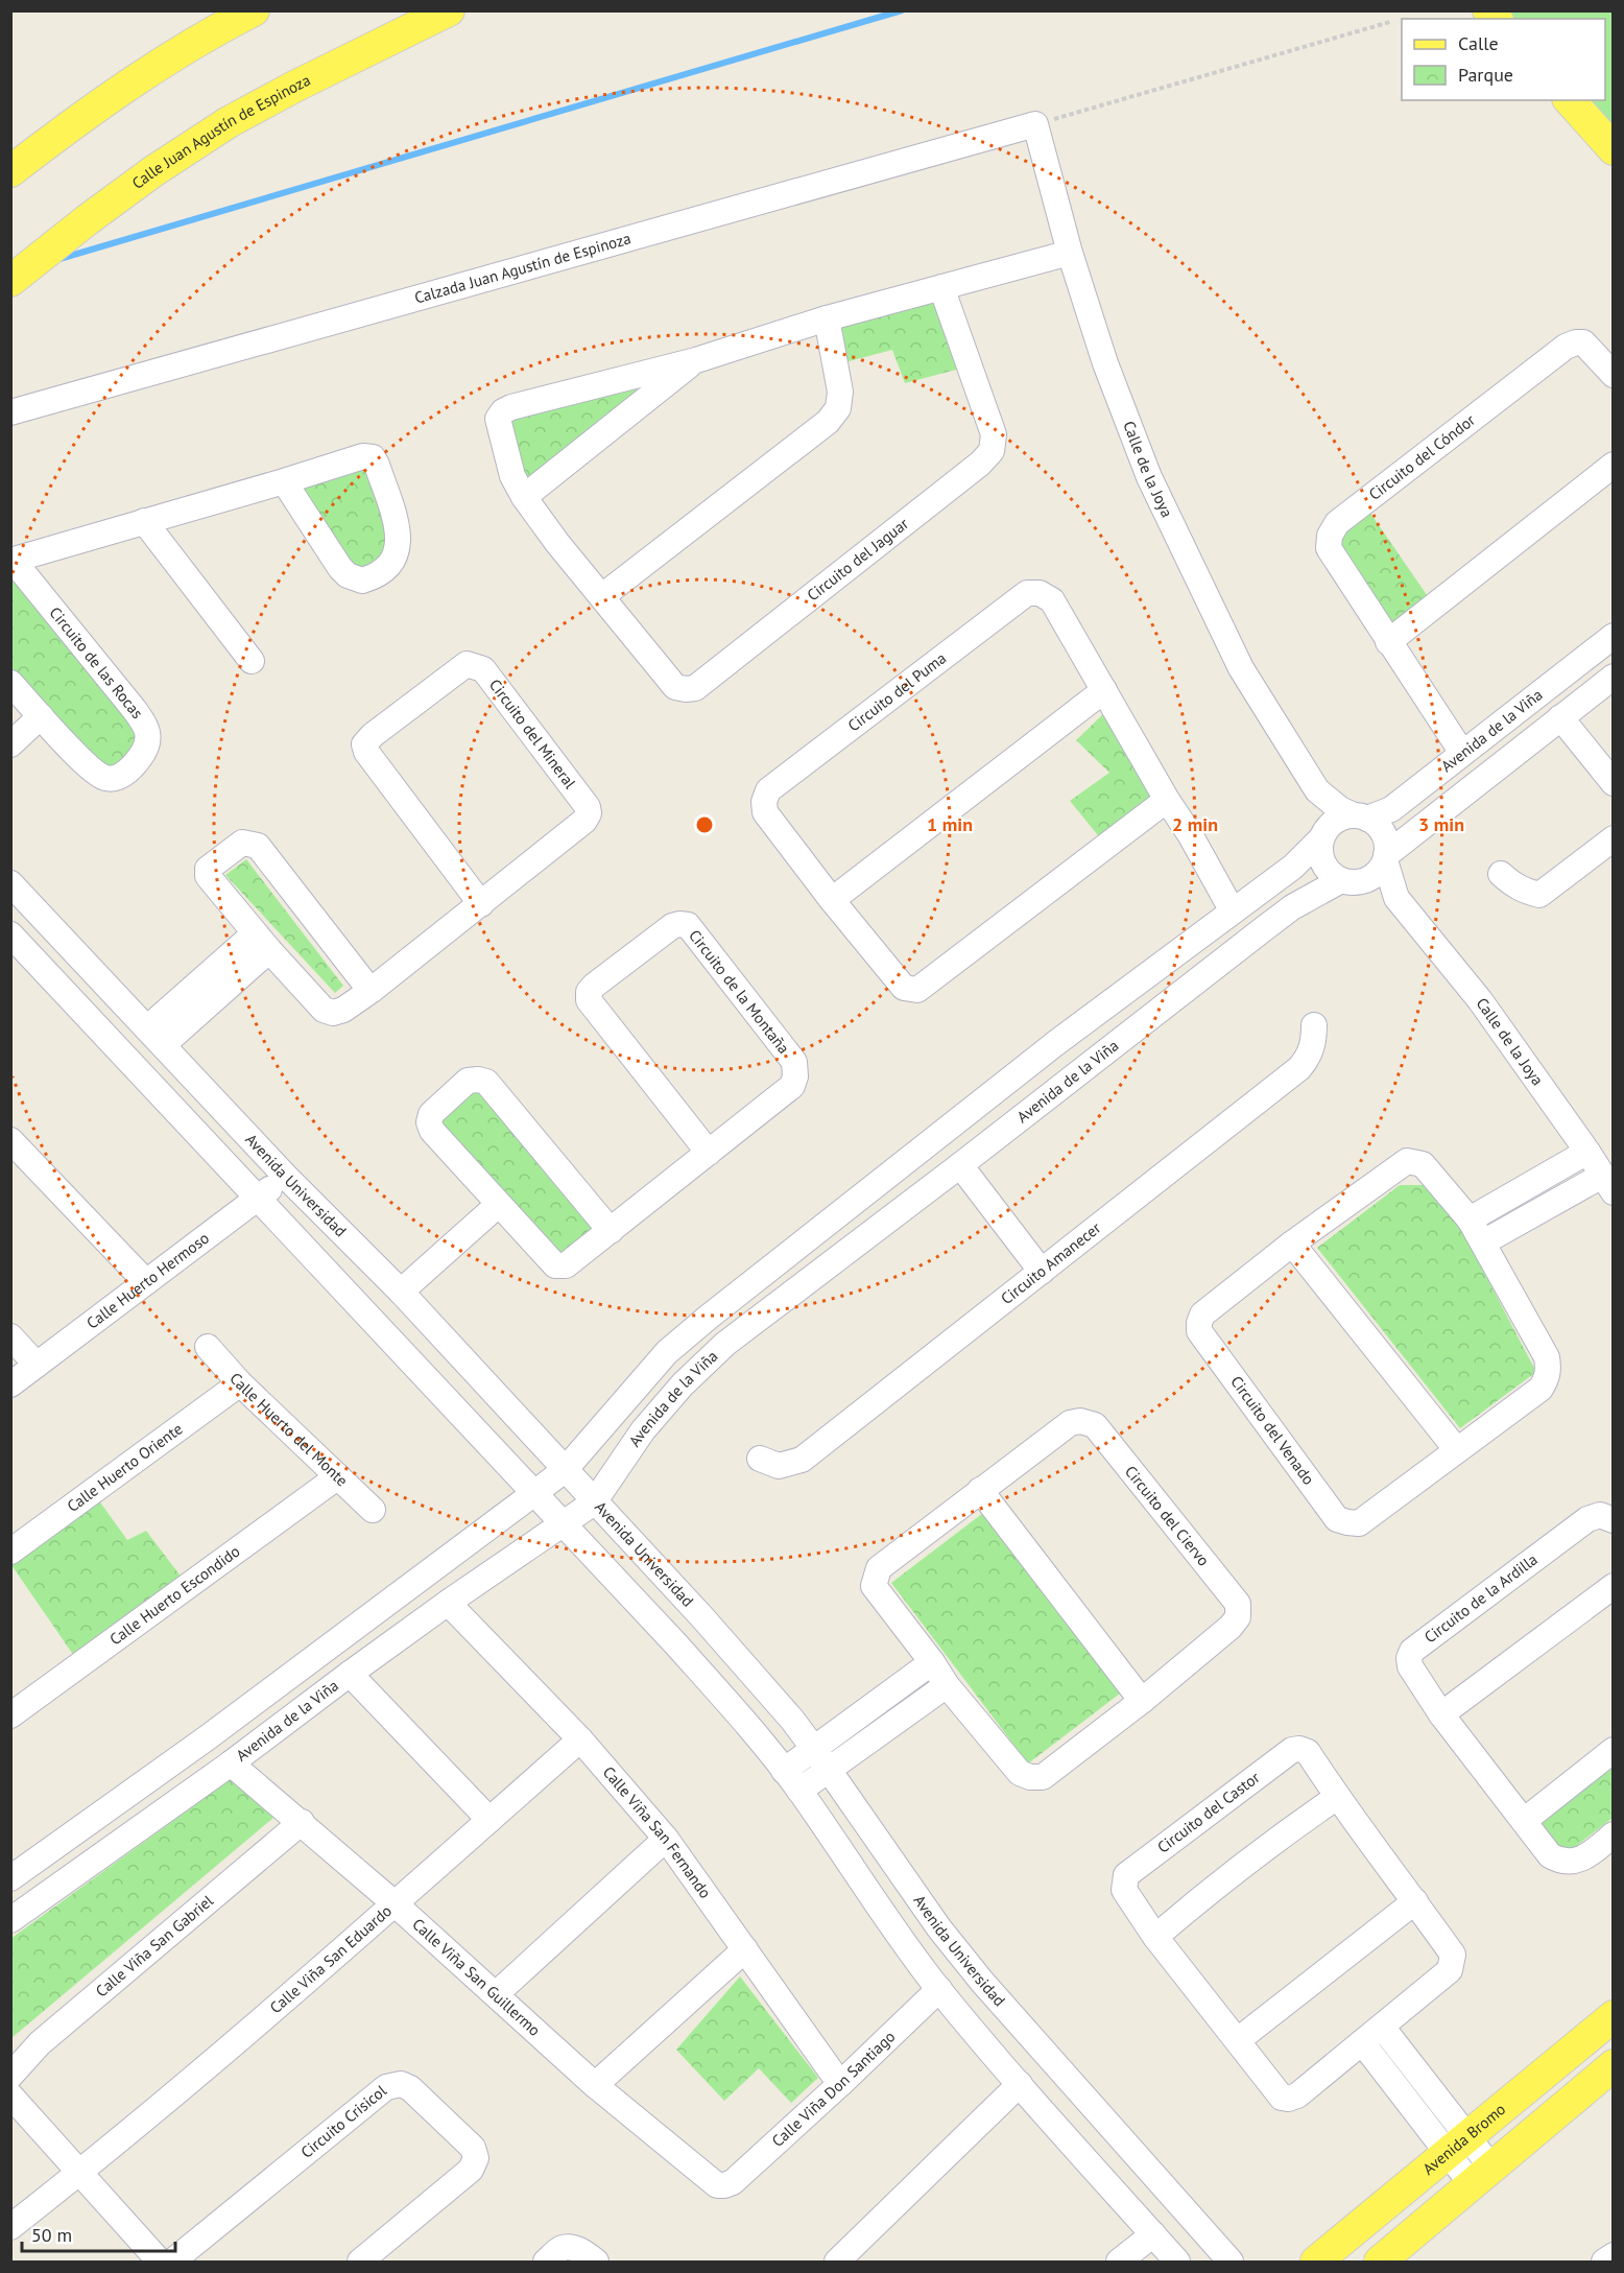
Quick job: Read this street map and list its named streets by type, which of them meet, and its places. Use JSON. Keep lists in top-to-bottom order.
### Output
{
  "streets": {
    "main road": ["Calle Juan Agustín de Espinoza", "Avenida Bromo"],
    "street": [
      "Calzada Juan Agustín de Espinoza",
      "Circuito del Cóndor",
      "Calle de la Joya",
      "Circuito del Jaguar",
      "Circuito de las Rocas",
      "Circuito del Puma",
      "Avenida de la Viña",
      "Circuito del Mineral",
      "Circuito de la Montaña",
      "Avenida Universidad",
      "Circuito Amanecer",
      "Calle Huerto Hermoso",
      "Calle Huerto del Monte",
      "Circuito del Venado",
      "Calle Huerto Oriente",
      "Circuito del Ciervo",
      "Calle Huerto Escondido",
      "Circuito de la Ardilla",
      "Circuito del Castor",
      "Calle Viña San Fernando",
      "Calle Viña San Gabriel",
      "Calle Viña San Eduardo",
      "Calle Viña San Guillermo",
      "Calle Viña Don Santiago",
      "Circuito Crisicol"
    ]
  },
  "crossings": [
    ["Calzada Juan Agustín de Espinoza", "Calle de la Joya"],
    ["Circuito del Cóndor", "Avenida de la Viña"],
    ["Calle de la Joya", "Circuito del Jaguar"],
    ["Calle de la Joya", "Avenida de la Viña"],
    ["Avenida de la Viña", "Avenida Universidad"],
    ["Avenida de la Viña", "Calle Viña San Fernando"],
    ["Avenida de la Viña", "Calle Viña San Guillermo"],
    ["Avenida Universidad", "Calle Huerto Hermoso"],
    ["Calle Huerto del Monte", "Calle Huerto Oriente"],
    ["Calle Huerto del Monte", "Calle Huerto Escondido"],
    ["Calle Viña San Fernando", "Calle Viña San Eduardo"],
    ["Calle Viña San Fernando", "Calle Viña Don Santiago"],
    ["Calle Viña San Gabriel", "Calle Viña San Guillermo"],
    ["Calle Viña San Eduardo", "Calle Viña San Guillermo"],
    ["Calle Viña San Guillermo", "Calle Viña Don Santiago"]
  ],
  "legend": ["Calle", "Parque"],
  "scale_bar": "50 m",
  "rings": ["1 min", "2 min", "3 min"]
}
